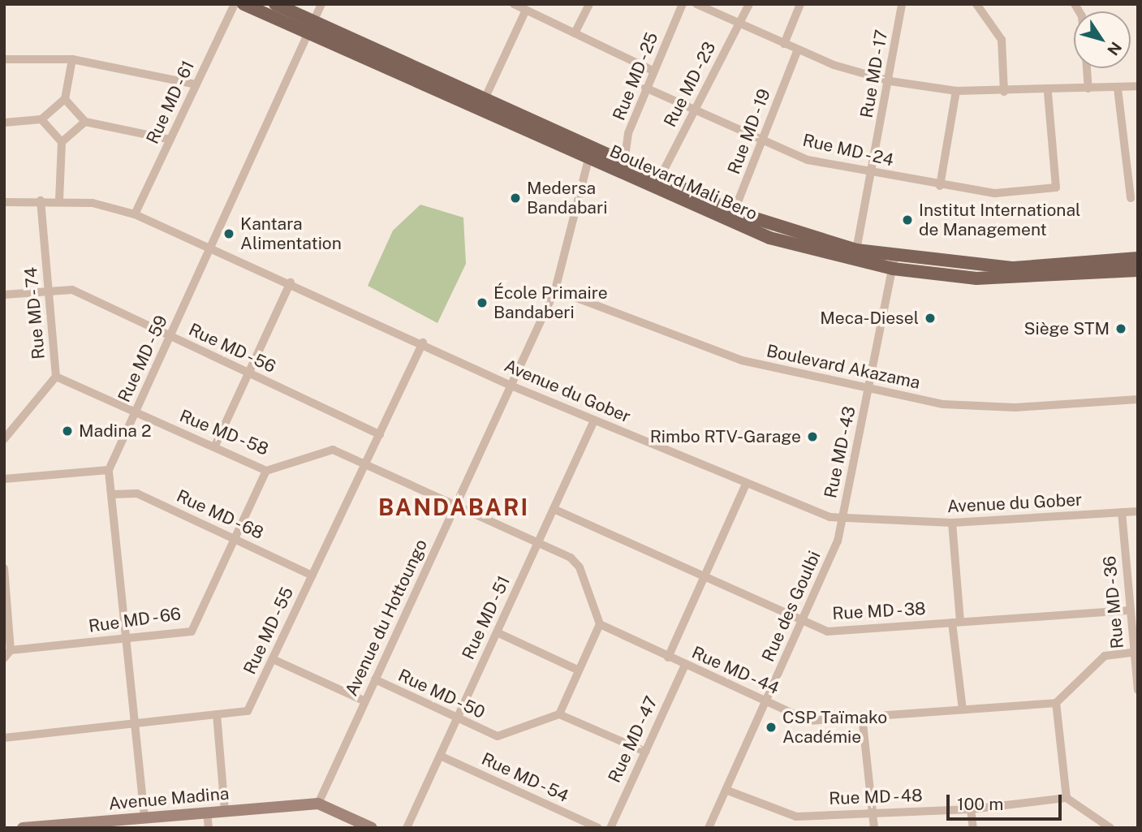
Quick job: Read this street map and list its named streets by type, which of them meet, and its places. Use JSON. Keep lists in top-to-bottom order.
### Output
{
  "streets": {
    "main road": ["Boulevard Mali Bero"],
    "street": [
      "Rue MD - 17",
      "Rue MD - 25",
      "Rue MD - 23",
      "Rue MD - 61",
      "Rue MD - 19",
      "Rue MD - 24",
      "Rue MD - 74",
      "Rue MD - 56",
      "Rue MD - 59",
      "Boulevard Akazama",
      "Avenue du Gober",
      "Rue MD - 58",
      "Rue MD - 43",
      "Rue MD - 68",
      "Rue MD - 36",
      "Rue des Goulbi",
      "Rue MD - 38",
      "Avenue du Hottoungo",
      "Rue MD - 51",
      "Rue MD - 66",
      "Rue MD - 55",
      "Rue MD - 44",
      "Rue MD - 50",
      "Rue MD - 47",
      "Rue MD - 54",
      "Rue MD - 48",
      "Avenue Madina"
    ]
  },
  "crossings": [
    ["Rue MD - 17", "Rue MD - 24"],
    ["Rue MD - 17", "Boulevard Mali Bero"],
    ["Rue MD - 25", "Rue MD - 24"],
    ["Rue MD - 25", "Boulevard Mali Bero"],
    ["Rue MD - 23", "Rue MD - 24"],
    ["Rue MD - 23", "Boulevard Mali Bero"],
    ["Rue MD - 61", "Avenue du Gober"],
    ["Rue MD - 19", "Rue MD - 24"],
    ["Rue MD - 19", "Boulevard Mali Bero"],
    ["Boulevard Mali Bero", "Rue MD - 59"],
    ["Boulevard Mali Bero", "Rue MD - 43"],
    ["Boulevard Mali Bero", "Avenue du Hottoungo"],
    ["Rue MD - 74", "Rue MD - 56"],
    ["Rue MD - 74", "Avenue du Gober"],
    ["Rue MD - 74", "Rue MD - 58"],
    ["Rue MD - 56", "Rue MD - 59"],
    ["Rue MD - 56", "Rue MD - 55"],
    ["Rue MD - 59", "Avenue du Gober"],
    ["Rue MD - 59", "Rue MD - 58"],
    ["Boulevard Akazama", "Rue MD - 43"],
    ["Boulevard Akazama", "Avenue du Hottoungo"],
    ["Avenue du Gober", "Rue MD - 43"],
    ["Avenue du Gober", "Rue MD - 36"],
    ["Avenue du Gober", "Rue des Goulbi"],
    ["Avenue du Gober", "Avenue du Hottoungo"],
    ["Avenue du Gober", "Rue MD - 51"],
    ["Avenue du Gober", "Rue MD - 55"],
    ["Rue MD - 58", "Avenue du Hottoungo"],
    ["Rue MD - 58", "Rue MD - 51"],
    ["Rue MD - 58", "Rue MD - 66"],
    ["Rue MD - 58", "Rue MD - 55"],
    ["Rue MD - 58", "Rue MD - 44"],
    ["Rue MD - 43", "Rue des Goulbi"],
    ["Rue MD - 68", "Rue MD - 66"],
    ["Rue MD - 68", "Rue MD - 55"],
    ["Rue MD - 36", "Rue MD - 38"],
    ["Rue des Goulbi", "Rue MD - 38"],
    ["Rue des Goulbi", "Rue MD - 44"],
    ["Rue des Goulbi", "Rue MD - 48"],
    ["Rue MD - 38", "Rue MD - 51"],
    ["Avenue du Hottoungo", "Rue MD - 50"],
    ["Avenue du Hottoungo", "Avenue Madina"],
    ["Rue MD - 51", "Rue MD - 50"],
    ["Rue MD - 51", "Rue MD - 54"],
    ["Rue MD - 44", "Rue MD - 47"]
  ],
  "districts": ["BANDABARI"],
  "places": [
    "Medersa Bandabari",
    "Institut International de Management",
    "Kantara Alimentation",
    "École Primaire Bandaberi",
    "Meca-Diesel",
    "Siège STM",
    "Madina 2",
    "Rimbo RTV-Garage",
    "CSP Taïmako Académie"
  ],
  "scale_bar": "100 m",
  "north": "bottom right"
}
